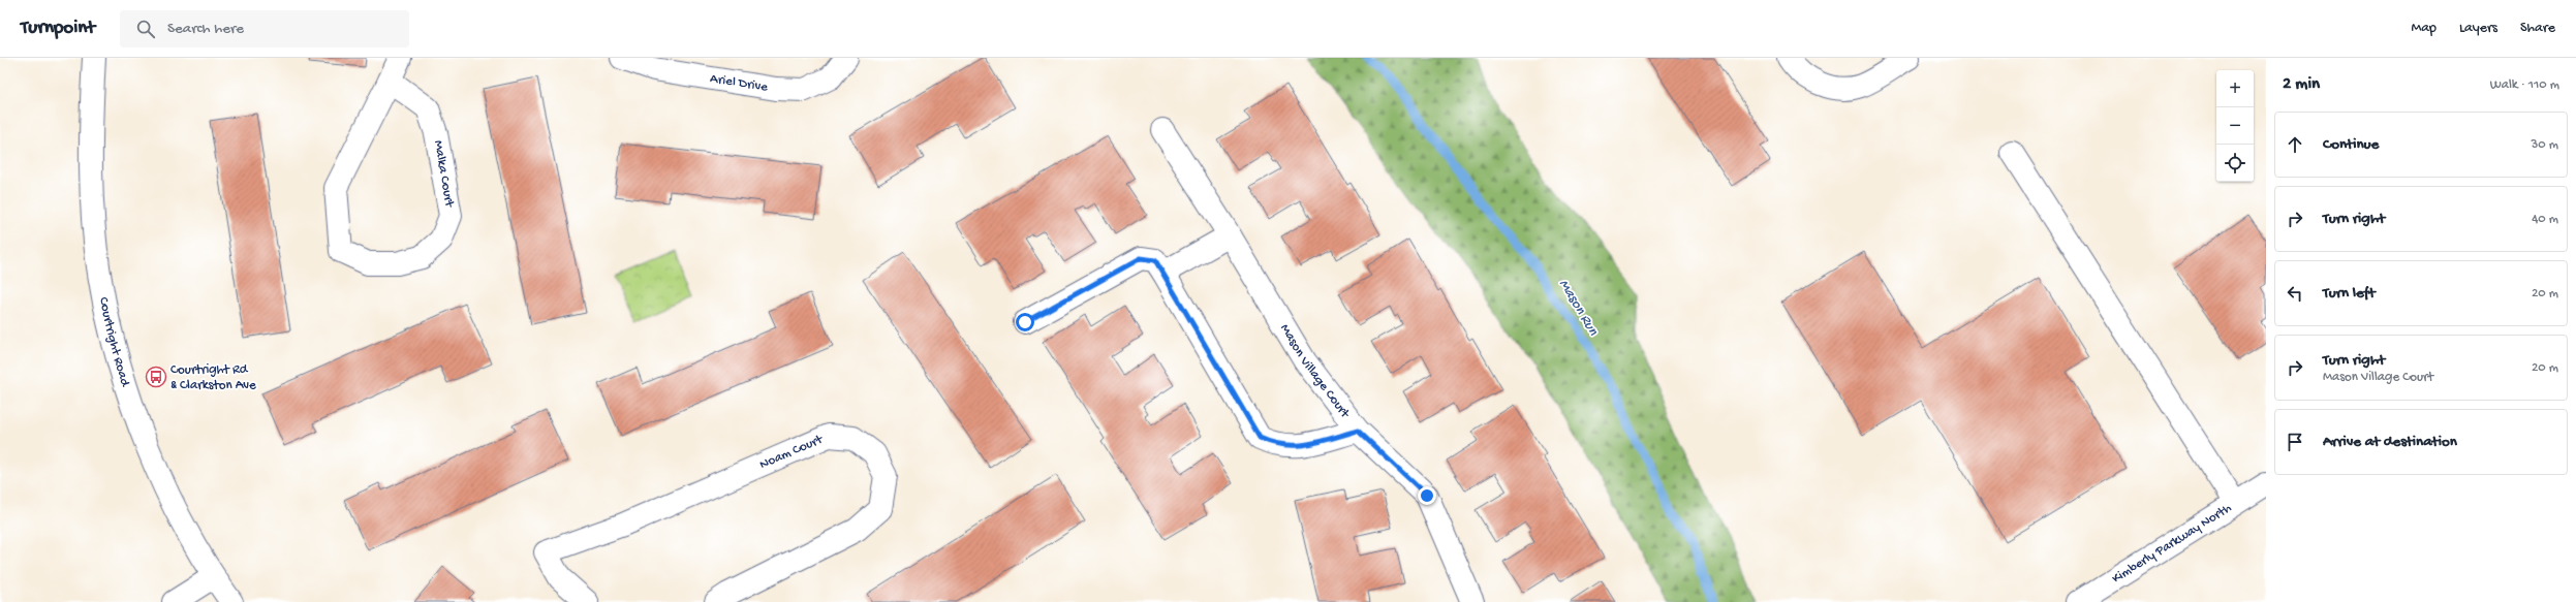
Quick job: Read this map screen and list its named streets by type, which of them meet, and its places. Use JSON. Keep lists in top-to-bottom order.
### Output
{
  "streets": {
    "street": [
      "Ariel Drive",
      "Malka Court",
      "Courtright Road",
      "Mason Village Court",
      "Noam Court",
      "Kimberly Parkway North"
    ]
  },
  "water": ["Mason Run"],
  "places": {
    "bus stop": ["Courtright Rd & Clarkston Ave"]
  },
  "page": {
    "header": "Turnpoint",
    "search": "Search here",
    "nav": ["Map", "Layers", "Share"],
    "heading": ["2 min", "Walk · 110 m"],
    "map_buttons": ["+", "−"],
    "list": [
      ["Continue", "30 m"],
      ["Turn right", "40 m"],
      ["Turn left", "20 m"],
      ["Turn right", "Mason Village Court", "20 m"],
      "Arrive at destination"
    ]
  }
}
